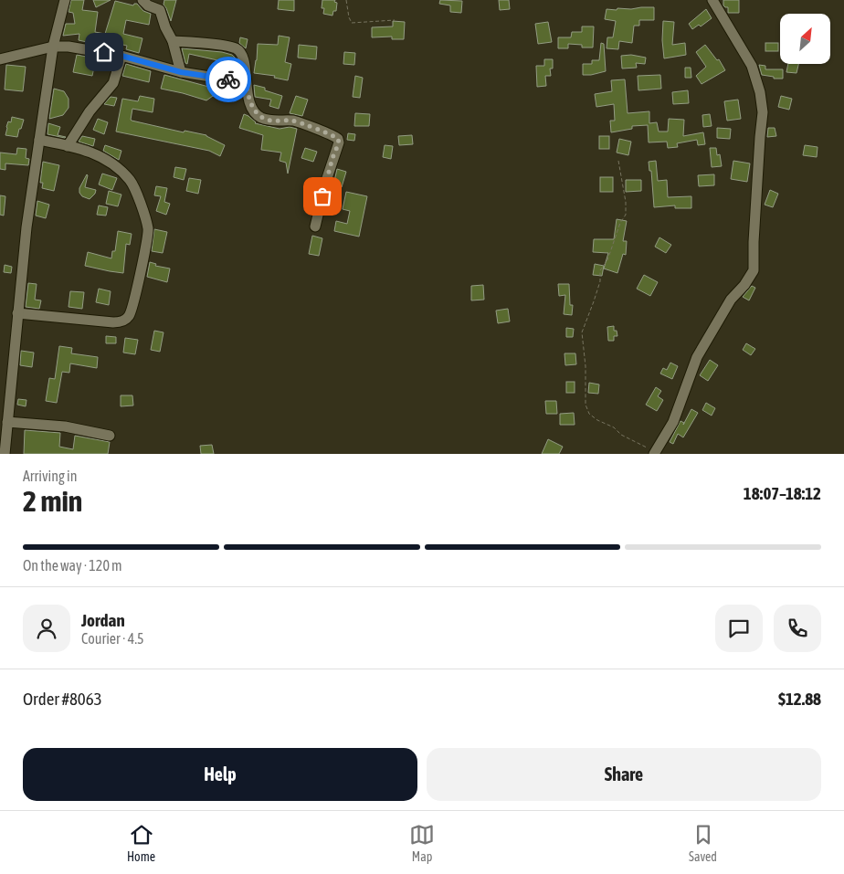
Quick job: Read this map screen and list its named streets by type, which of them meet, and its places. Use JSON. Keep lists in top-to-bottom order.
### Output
{
  "north": "top right",
  "page": {
    "heading": ["2 min", "Arriving in", "18:07–18:12"],
    "panel": [
      "Jordan",
      "Courier · 4.5",
      "Order #8063",
      "$12.88"
    ],
    "bar": "On the way · 120 m",
    "buttons": ["Help", "Share"],
    "tabs": ["Home", "Map", "Saved"]
  }
}
